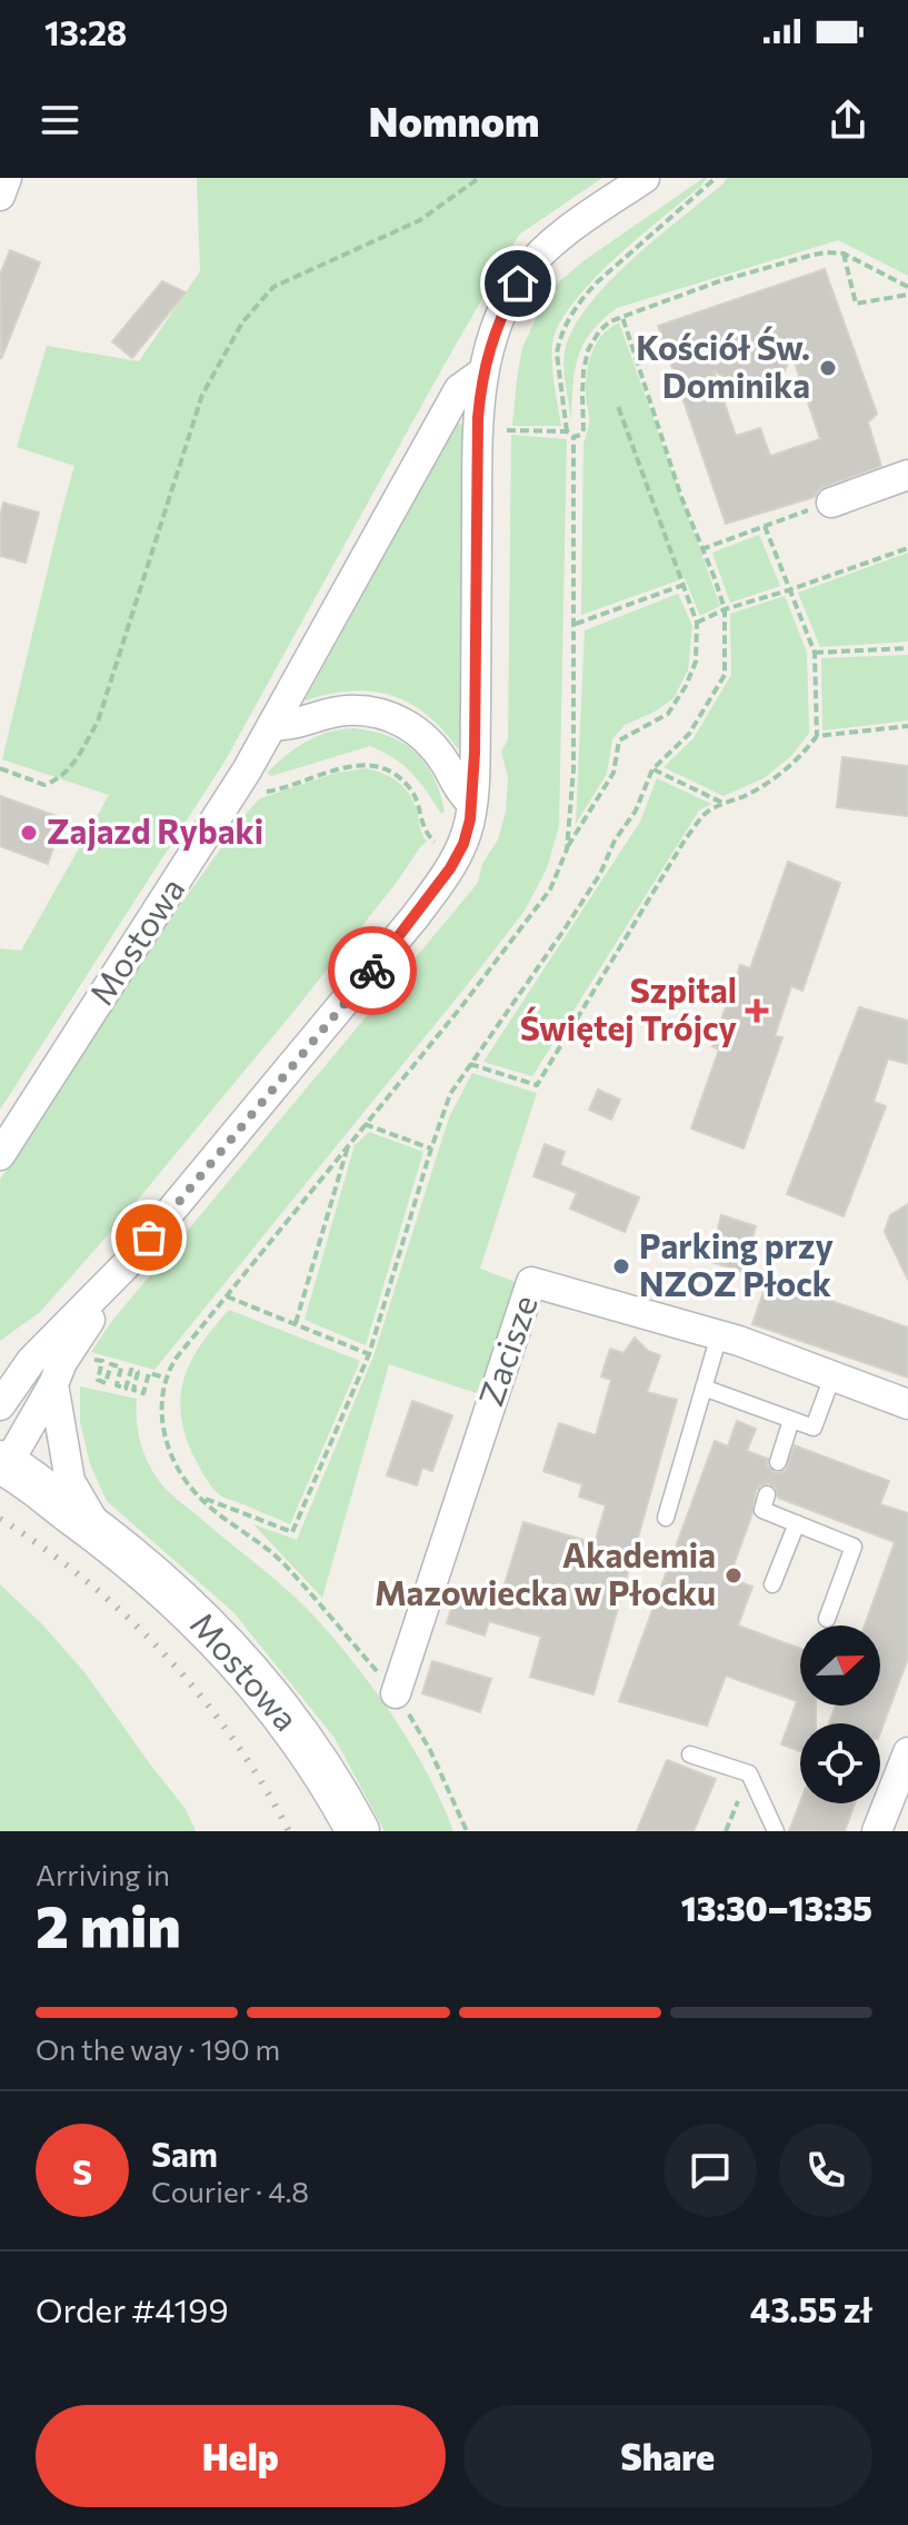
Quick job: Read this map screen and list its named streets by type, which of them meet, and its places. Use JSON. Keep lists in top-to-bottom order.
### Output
{
  "streets": {
    "main road": ["Mostowa"],
    "street": ["Zacisze"]
  },
  "places": {
    "other": [
      "Kościół Św. Dominika",
      "Zajazd Rybaki",
      "Parking przy NZOZ Płock",
      "Akademia Mazowiecka w Płocku"
    ],
    "health": ["Szpital Świętej Trójcy"]
  },
  "north": "right",
  "page": {
    "status": "13:28",
    "header": "Nomnom",
    "heading": ["2 min", "Arriving in", "13:30–13:35"],
    "panel": [
      "Sam",
      "Courier · 4.8",
      "Order #4199",
      "43.55 zł"
    ],
    "bar": "On the way · 190 m",
    "round": "S",
    "buttons": ["Help", "Share"]
  }
}
